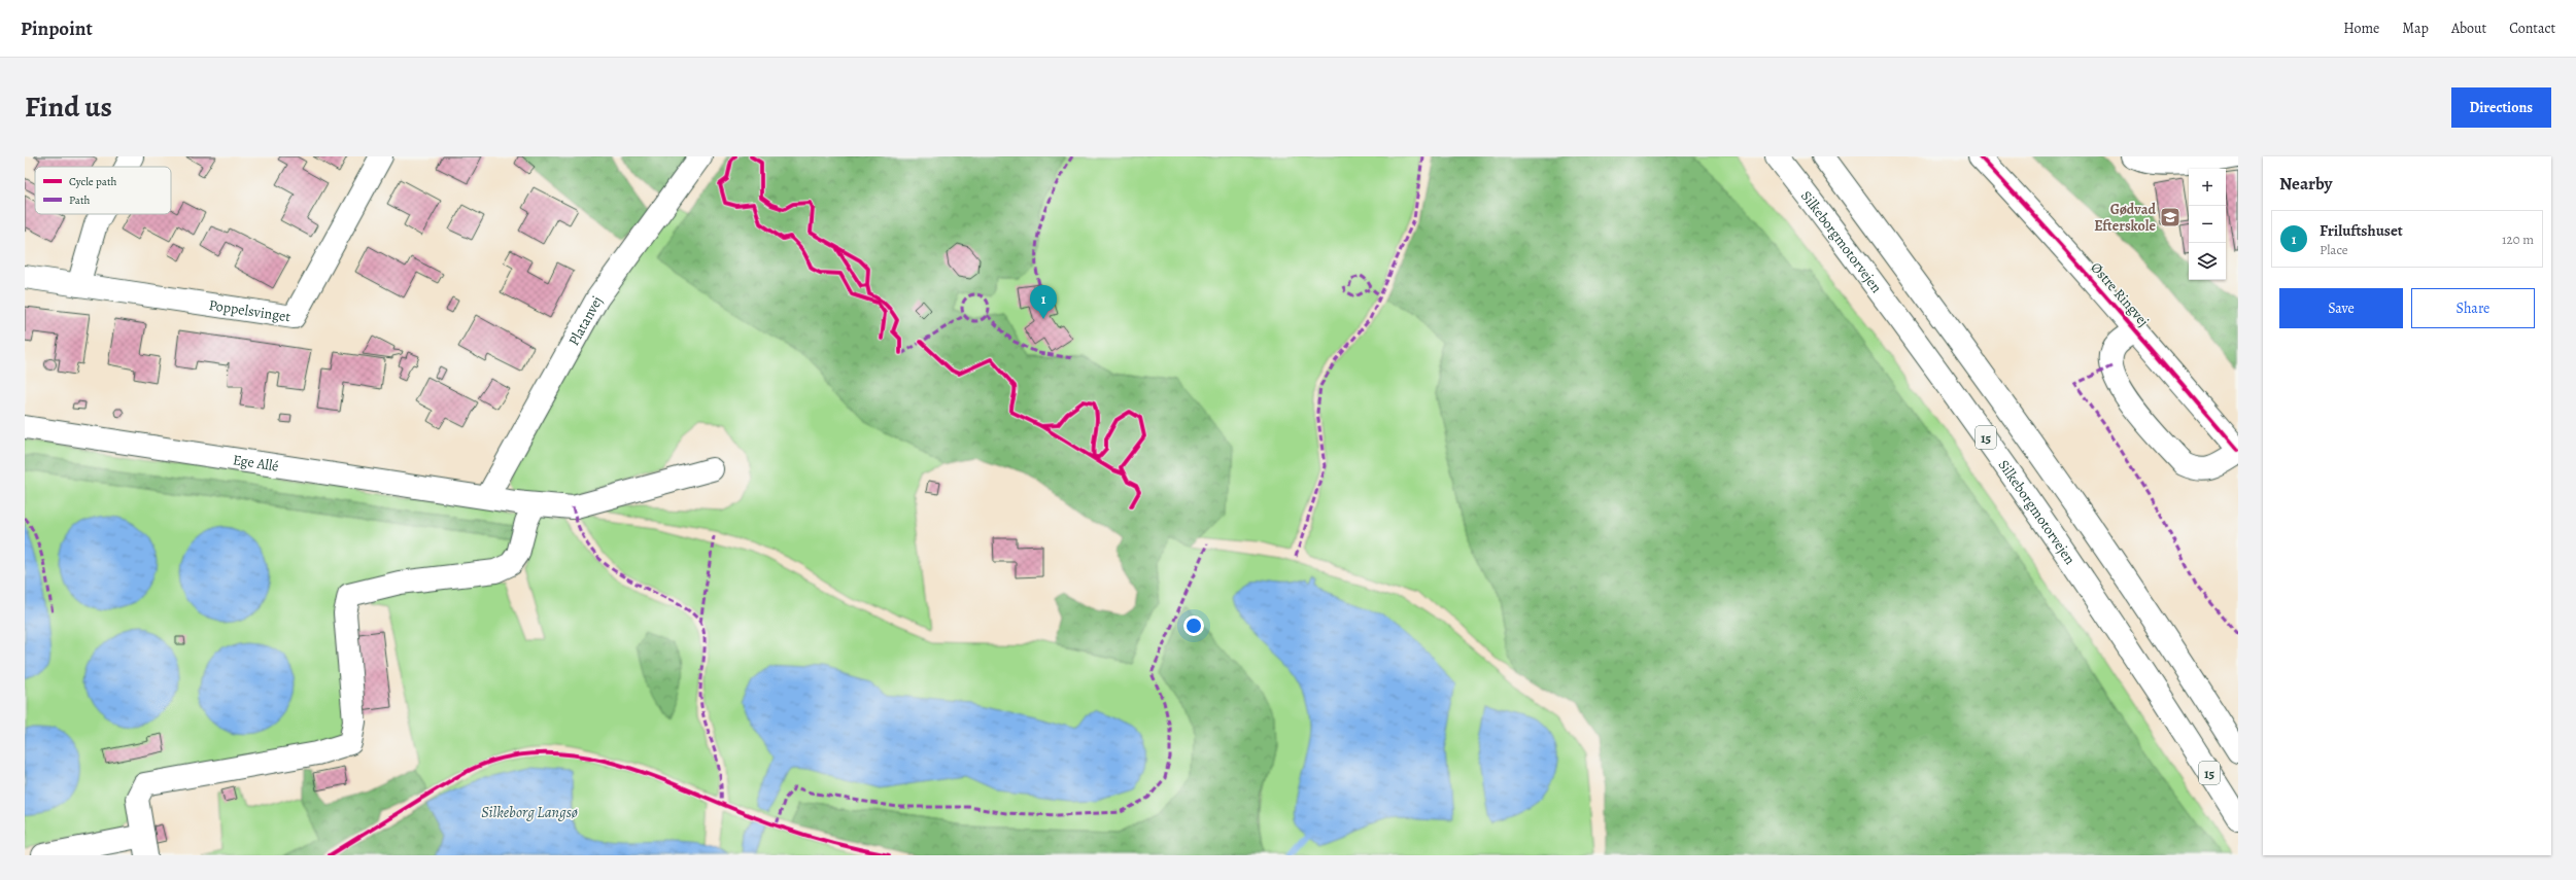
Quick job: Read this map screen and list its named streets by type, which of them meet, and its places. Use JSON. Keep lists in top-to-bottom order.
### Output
{
  "streets": {
    "main road": [
      "Silkeborgmotorvejen",
      "Østre Ringvej",
      "Poppelsvinget",
      "Platanvej",
      "15",
      "Ege Allé"
    ]
  },
  "crossings": [
    ["Platanvej", "Ege Allé"]
  ],
  "water": ["Silkeborg Langsø"],
  "places": {
    "school or university": ["Gødvad Efterskole"]
  },
  "legend": ["Cycle path", "Path"],
  "page": {
    "header": "Pinpoint",
    "nav": [
      "Home",
      "Map",
      "About",
      "Contact"
    ],
    "title": "Find us",
    "buttons": [
      "Directions",
      ["Save", "Share"]
    ],
    "heading": "Nearby",
    "map_buttons": ["+", "−"],
    "list": [
      {
        "mark": "1",
        "name": "Friluftshuset",
        "note": "Place",
        "value": "120 m"
      }
    ],
    "pins": "1"
  }
}
